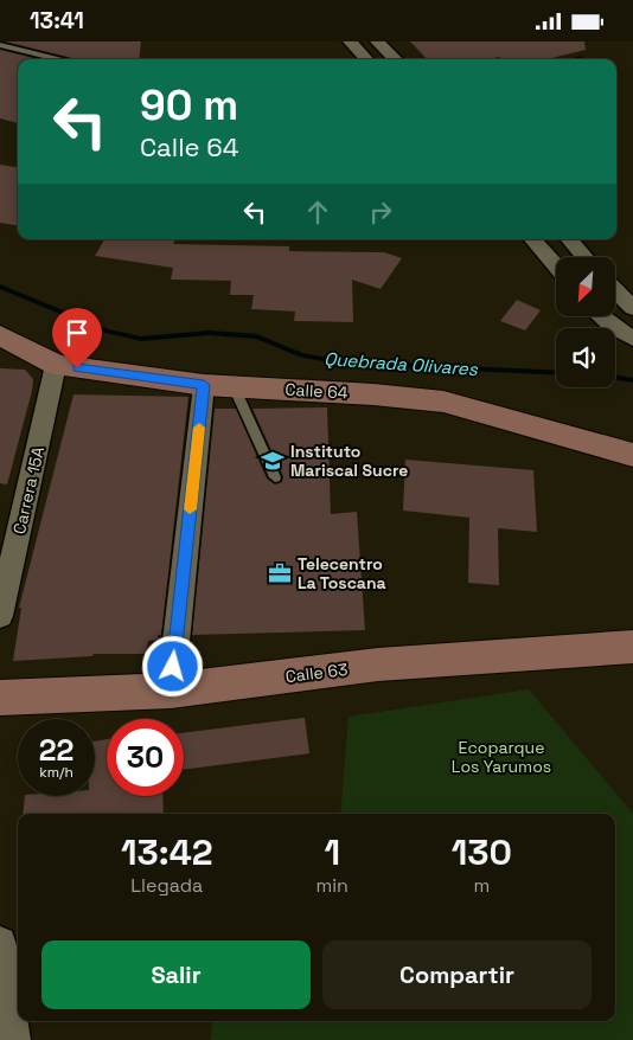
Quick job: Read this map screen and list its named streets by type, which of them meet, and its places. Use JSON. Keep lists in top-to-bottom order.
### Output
{
  "streets": {
    "street": ["Calle 64", "Carrera 15A", "Calle 63"]
  },
  "crossings": [
    ["Calle 64", "Carrera 15A"]
  ],
  "water": ["Quebrada Olivares"],
  "parks": ["Ecoparque Los Yarumos"],
  "places": {
    "school or university": ["Instituto Mariscal Sucre"],
    "office": ["Telecentro La Toscana"]
  },
  "north": "bottom left",
  "page": {
    "status": "13:41",
    "turn": ["90 m", "Calle 64"],
    "speed": "22 km/h",
    "limit": "30",
    "eta": [
      "13:42",
      "Llegada",
      "1",
      "min",
      "130",
      "m"
    ],
    "buttons": ["Salir", "Compartir"]
  }
}
